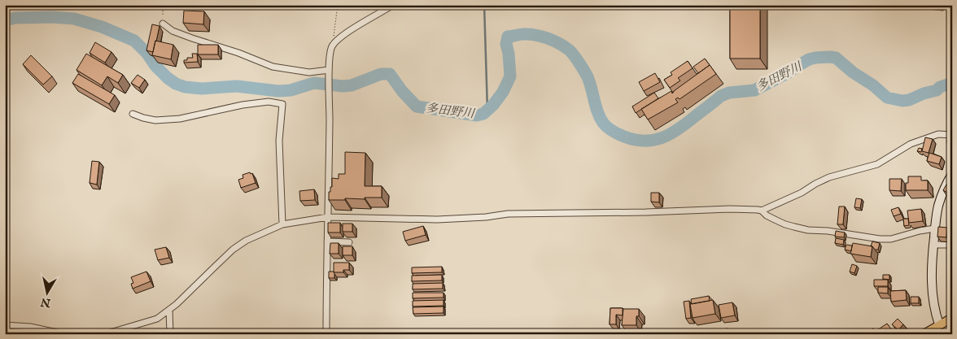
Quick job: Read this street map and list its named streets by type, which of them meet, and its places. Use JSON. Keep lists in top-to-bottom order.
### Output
{
  "water": ["多田野川"],
  "north": "bottom"
}
